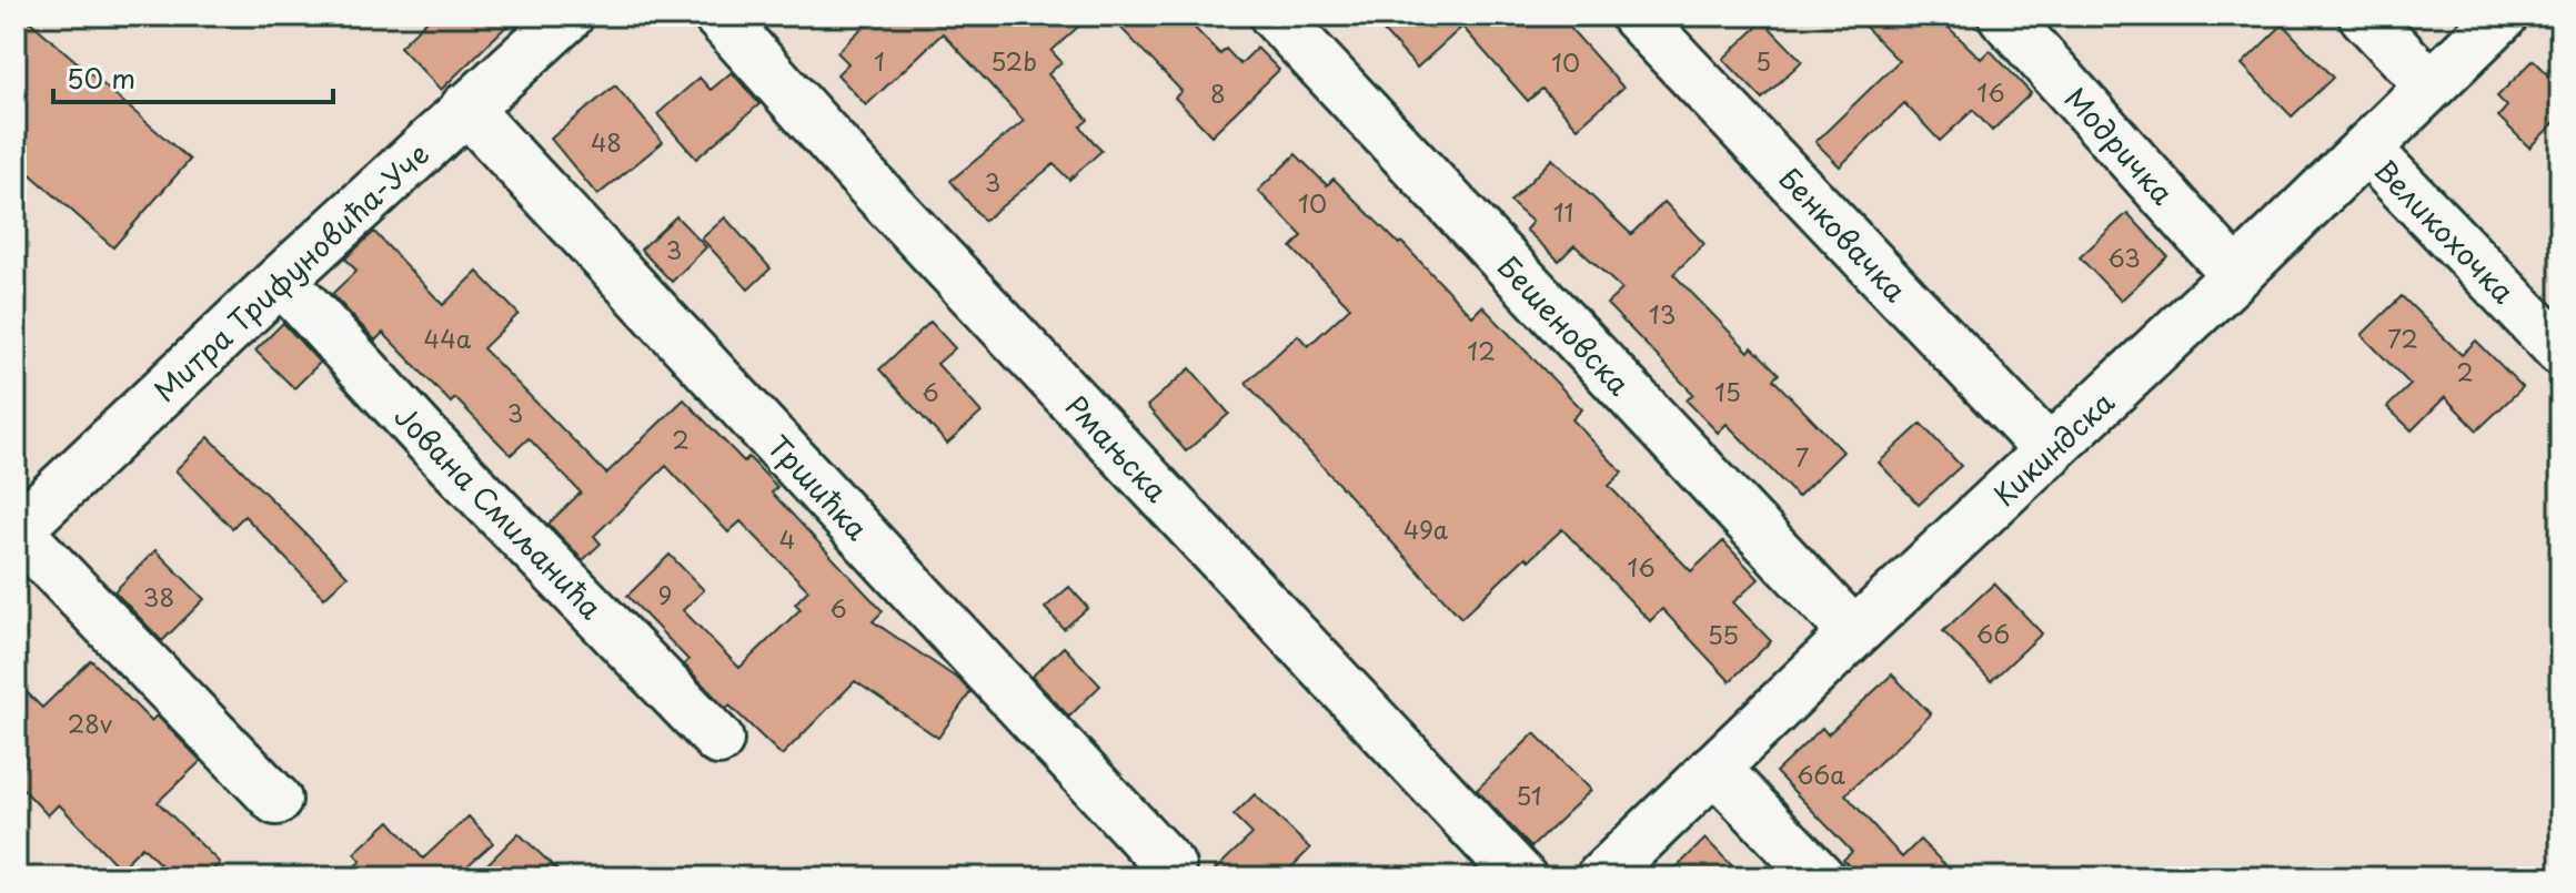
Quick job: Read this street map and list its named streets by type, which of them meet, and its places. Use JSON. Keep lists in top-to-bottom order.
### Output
{
  "streets": {
    "street": [
      "Модричка",
      "Великохочка",
      "Бенковачка",
      "Митра Трифуновића-Уче",
      "Бешеновска",
      "Рмањска",
      "Кикиндска",
      "Тршићка",
      "Јована Смиљанића"
    ]
  },
  "crossings": [
    ["Модричка", "Кикиндска"],
    ["Великохочка", "Кикиндска"],
    ["Бенковачка", "Кикиндска"],
    ["Митра Трифуновића-Уче", "Тршићка"],
    ["Митра Трифуновића-Уче", "Јована Смиљанића"],
    ["Бешеновска", "Кикиндска"]
  ],
  "house_numbers": [
    "1",
    "52b",
    "5",
    "10",
    "16",
    "8",
    "48",
    "3",
    "10",
    "11",
    "3",
    "63",
    "13",
    "44a",
    "72",
    "12",
    "2",
    "6",
    "15",
    "3",
    "2",
    "7",
    "49a",
    "4",
    "16",
    "9",
    "38",
    "6",
    "66",
    "55",
    "28v",
    "66a",
    "51"
  ],
  "scale_bar": "50 m"
}
